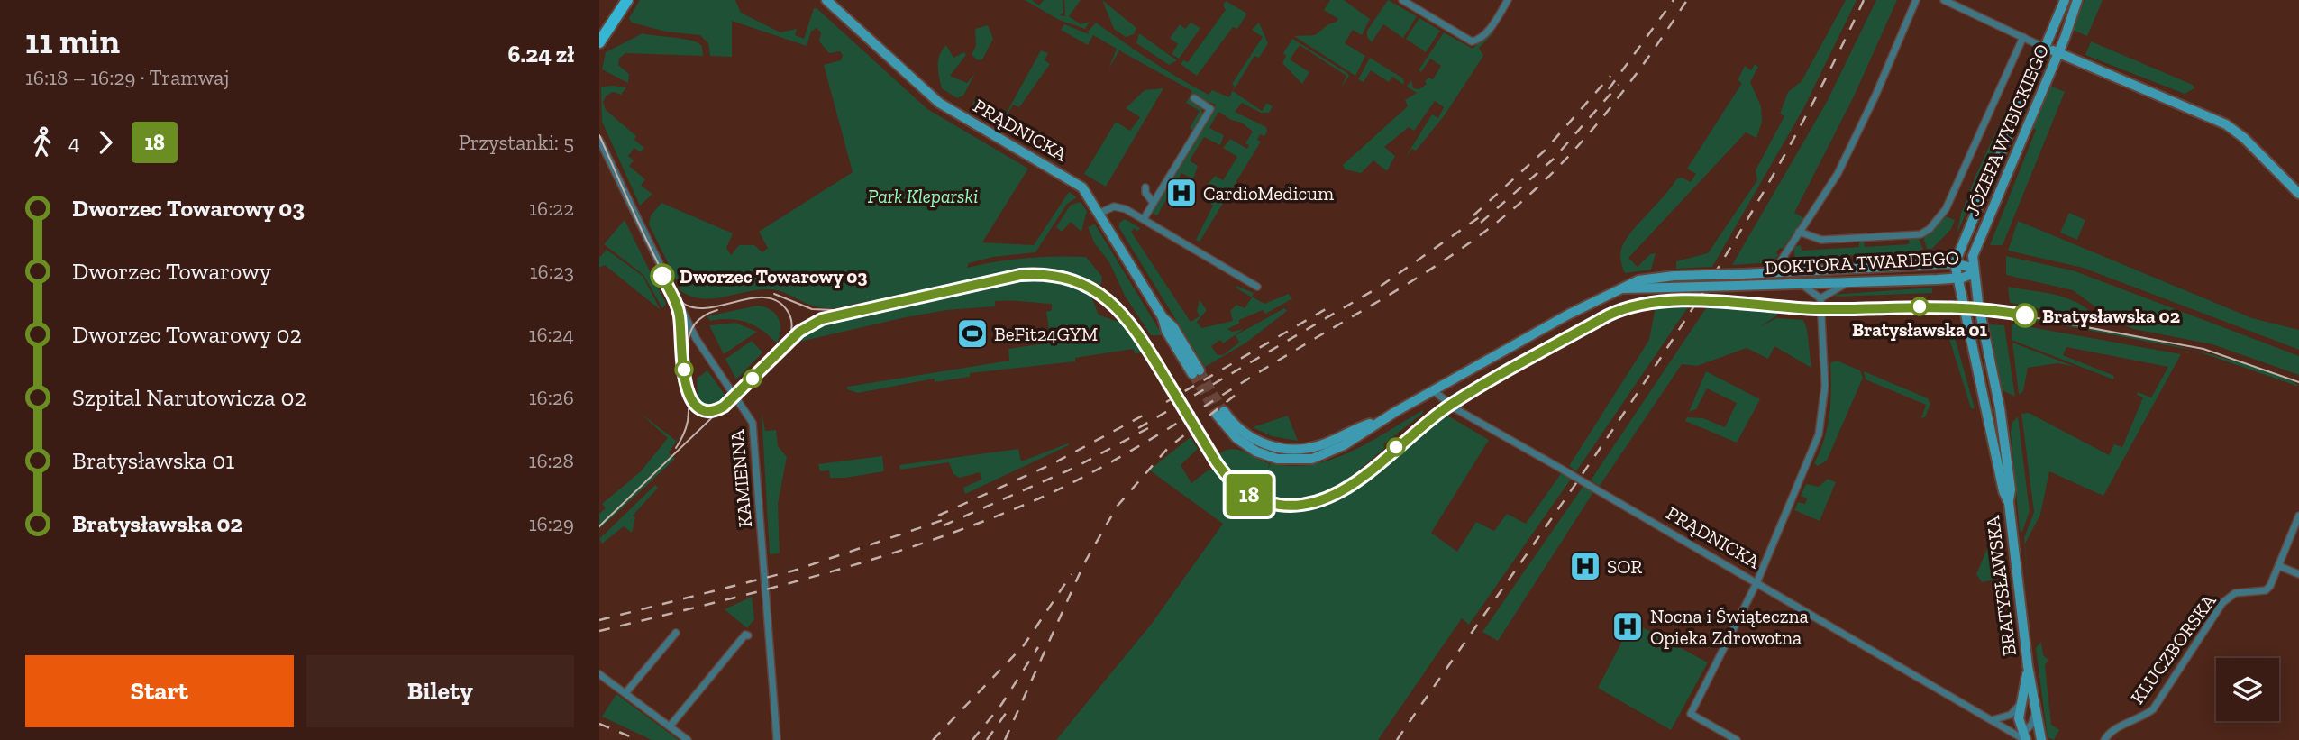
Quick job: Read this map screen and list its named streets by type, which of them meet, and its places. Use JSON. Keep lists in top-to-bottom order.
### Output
{
  "streets": {
    "street": [
      "PRĄDNICKA",
      "JÓZEFA WYBICKIEGO",
      "DOKTORA TWARDEGO",
      "KAMIENNA",
      "BRATYSŁAWSKA",
      "KLUCZBORSKA"
    ]
  },
  "crossings": [
    ["PRĄDNICKA", "DOKTORA TWARDEGO"],
    ["PRĄDNICKA", "BRATYSŁAWSKA"],
    ["JÓZEFA WYBICKIEGO", "DOKTORA TWARDEGO"],
    ["JÓZEFA WYBICKIEGO", "BRATYSŁAWSKA"],
    ["DOKTORA TWARDEGO", "BRATYSŁAWSKA"]
  ],
  "parks": ["Park Kleparski"],
  "places": {
    "hospital": ["CardioMedicum", "SOR", "Nocna i Świąteczna Opieka Zdrowotna"],
    "other": ["Dworzec Towarowy 03", "Bratysławska 01", "Bratysławska 02"],
    "sports": ["BeFit24GYM"]
  },
  "lines": ["tram line 18"],
  "page": {
    "heading": ["11 min", "16:18 – 16:29 · Tramwaj", "6.24 zł"],
    "on_map": "18",
    "legs": ["4", "18", "Przystanki: 5"],
    "list": [
      {
        "name": "Dworzec Towarowy 03",
        "value": "16:22"
      },
      {
        "name": "Dworzec Towarowy",
        "value": "16:23"
      },
      {
        "name": "Dworzec Towarowy 02",
        "value": "16:24"
      },
      {
        "name": "Szpital Narutowicza 02",
        "value": "16:26"
      },
      {
        "name": "Bratysławska 01",
        "value": "16:28"
      },
      {
        "name": "Bratysławska 02",
        "value": "16:29"
      }
    ],
    "buttons": ["Start", "Bilety"]
  }
}
